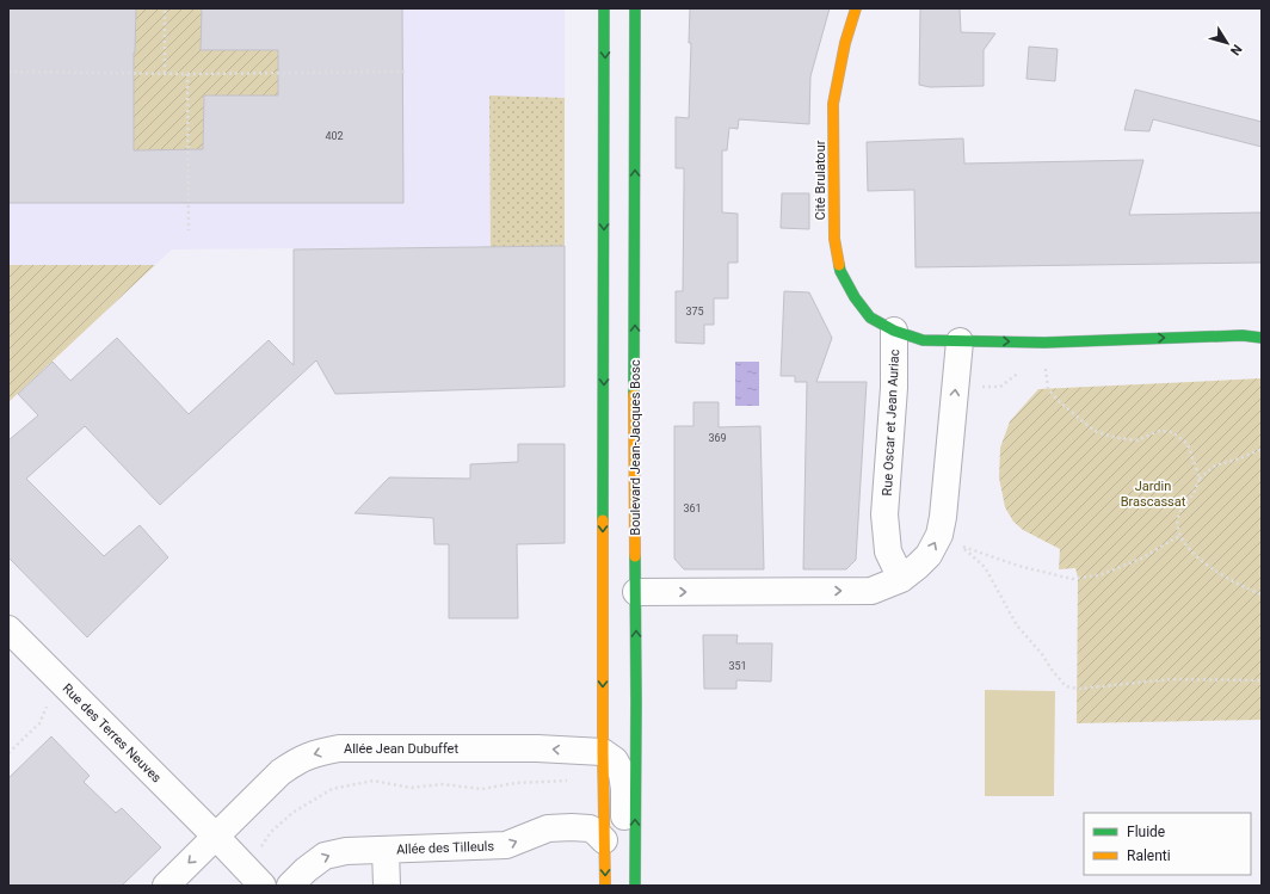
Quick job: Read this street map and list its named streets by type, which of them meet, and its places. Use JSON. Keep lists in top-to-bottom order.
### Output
{
  "streets": {
    "main road": ["Cité Brulatour", "Rue Oscar et Jean Auriac", "Boulevard Jean-Jacques Bosc"],
    "street": ["Rue des Terres Neuves", "Allée Jean Dubuffet", "Allée des Tilleuls"]
  },
  "crossings": [
    ["Cité Brulatour", "Rue Oscar et Jean Auriac"],
    ["Boulevard Jean-Jacques Bosc", "Allée Jean Dubuffet"],
    ["Rue des Terres Neuves", "Allée Jean Dubuffet"]
  ],
  "one_way": [
    "Rue Oscar et Jean Auriac",
    "Boulevard Jean-Jacques Bosc",
    "Allée Jean Dubuffet",
    "Allée des Tilleuls"
  ],
  "parks": ["Jardin Brascassat"],
  "house_numbers": [
    "402",
    "375",
    "369",
    "361",
    "351"
  ],
  "legend": ["Fluide", "Ralenti"],
  "north": "bottom right"
}
